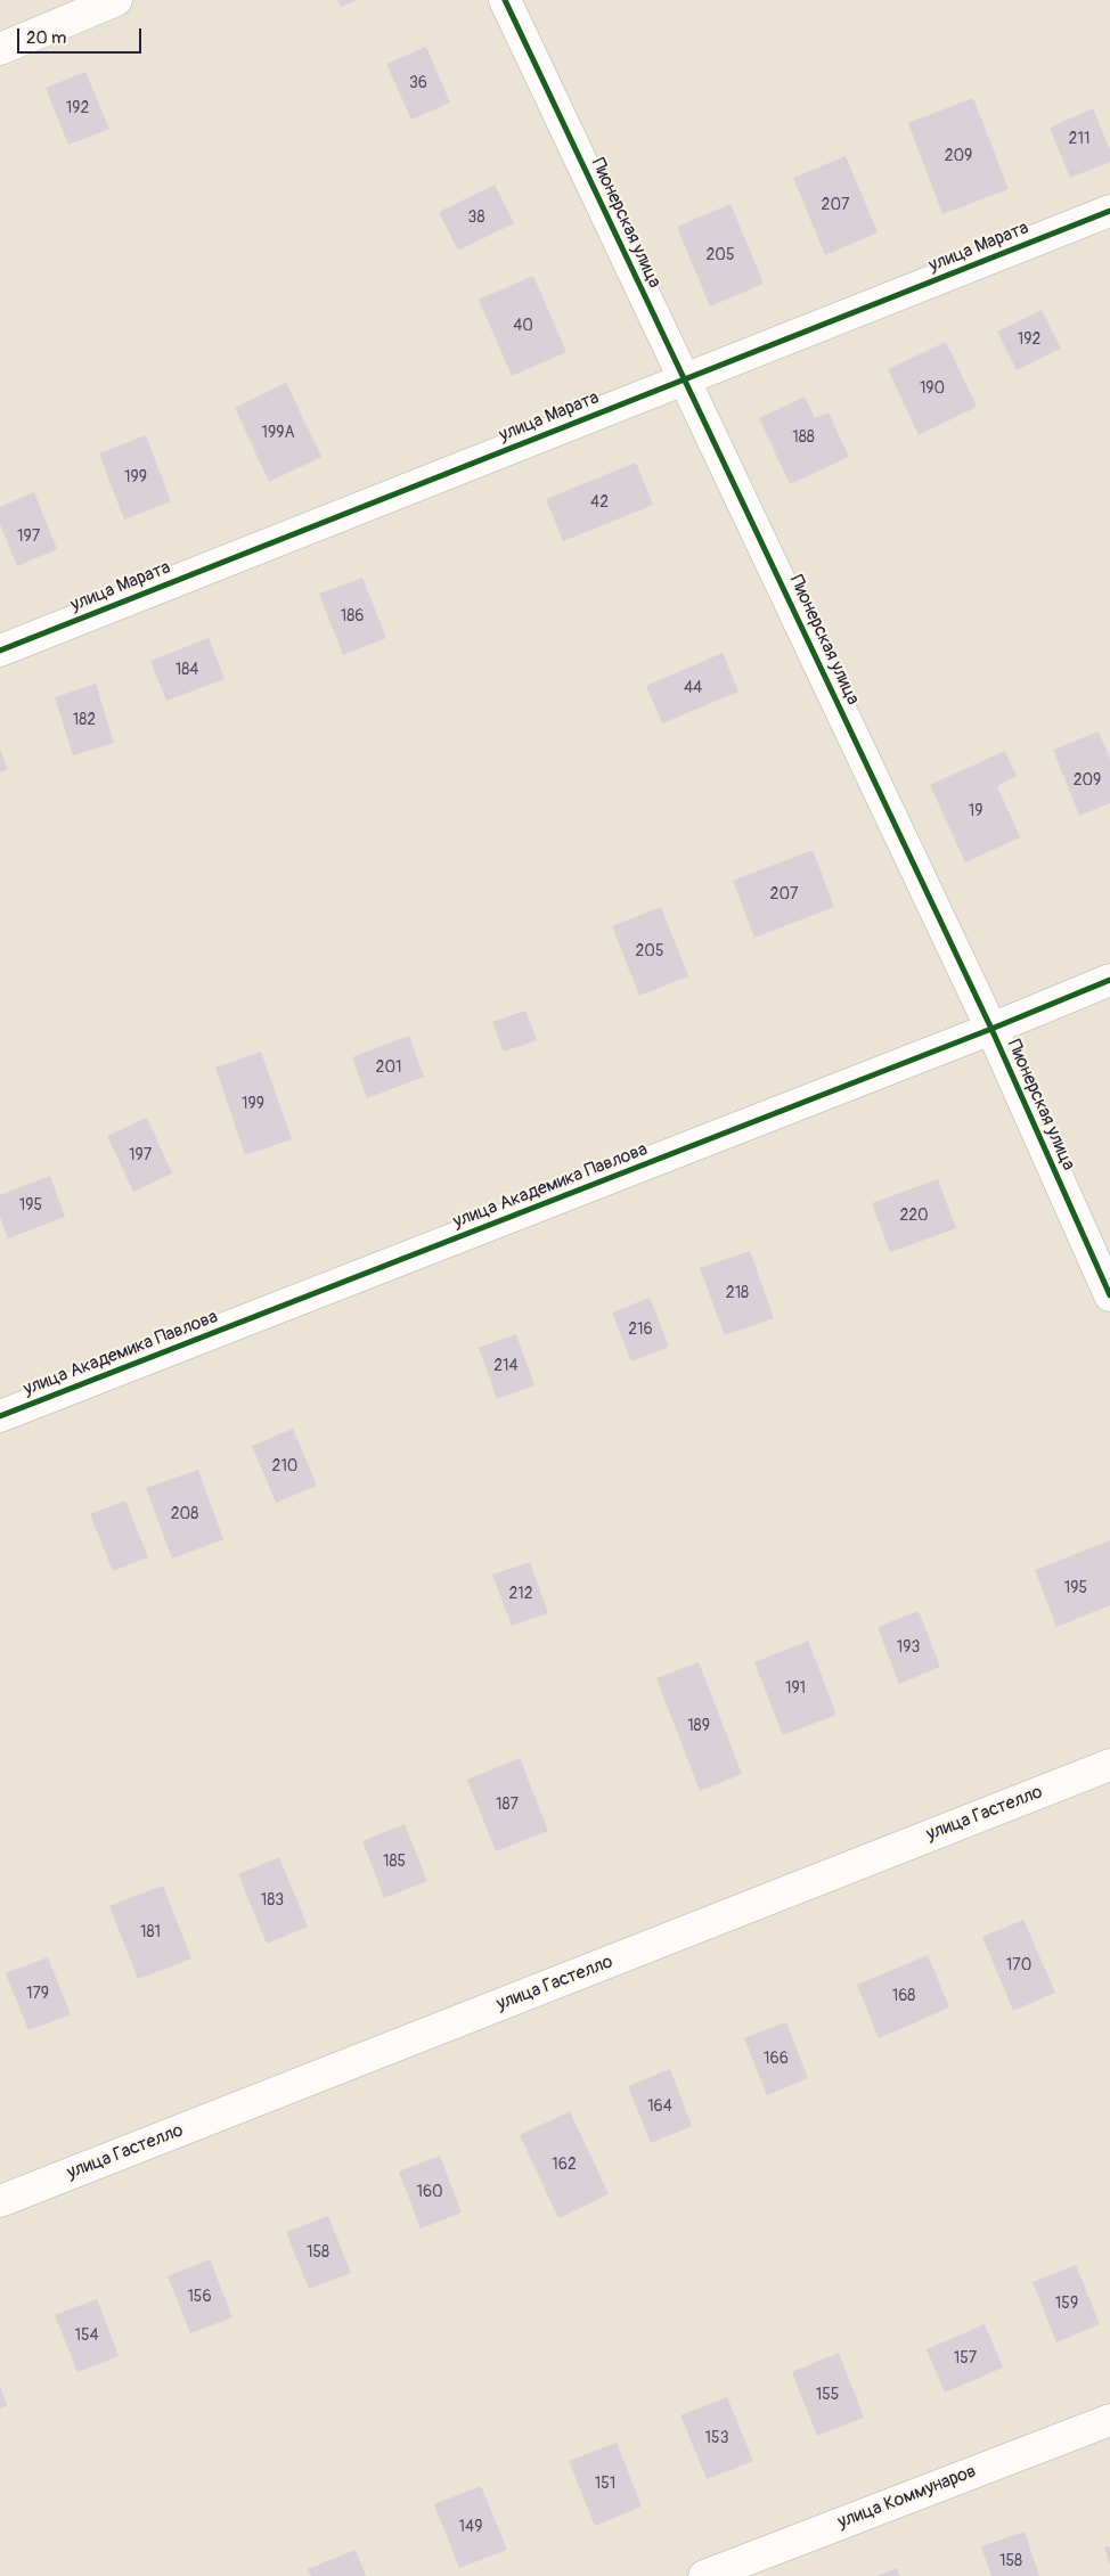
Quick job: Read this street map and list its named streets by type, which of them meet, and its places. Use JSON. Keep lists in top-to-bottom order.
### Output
{
  "streets": {
    "street": [
      "Пионерская улица",
      "улица Марата",
      "улица Академика Павлова",
      "улица Гастелло",
      "улица Коммунаров"
    ]
  },
  "crossings": [
    ["Пионерская улица", "улица Марата"],
    ["Пионерская улица", "улица Академика Павлова"]
  ],
  "house_numbers": [
    "36",
    "192",
    "211",
    "209",
    "207",
    "38",
    "205",
    "40",
    "192",
    "190",
    "199А",
    "188",
    "199",
    "42",
    "197",
    "186",
    "184",
    "44",
    "182",
    "209",
    "19",
    "207",
    "205",
    "201",
    "199",
    "197",
    "195",
    "220",
    "218",
    "216",
    "214",
    "210",
    "208",
    "195",
    "212",
    "193",
    "191",
    "189",
    "187",
    "185",
    "183",
    "181",
    "170",
    "179",
    "168",
    "166",
    "164",
    "162",
    "160",
    "158",
    "156",
    "159",
    "154",
    "157",
    "155",
    "153",
    "151",
    "149",
    "158"
  ],
  "scale_bar": "20 m"
}
